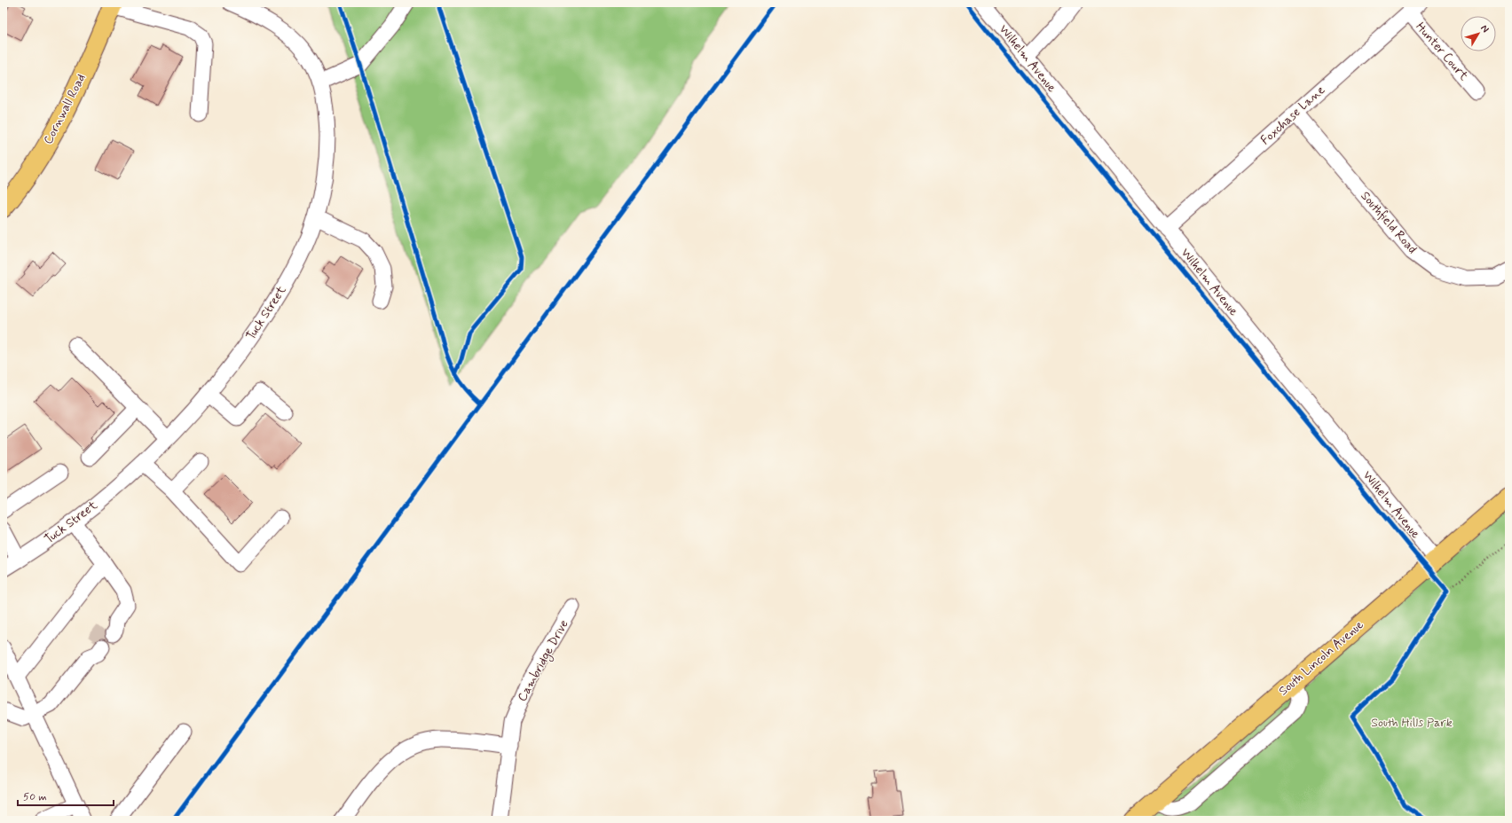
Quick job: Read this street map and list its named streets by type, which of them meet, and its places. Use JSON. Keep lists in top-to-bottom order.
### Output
{
  "streets": {
    "main road": ["Cornwall Road", "South Lincoln Avenue"],
    "street": [
      "Hunter Court",
      "Wilhelm Avenue",
      "Foxchase Lane",
      "Southfield Road",
      "Tuck Street",
      "Cambridge Drive"
    ]
  },
  "crossings": [
    ["Hunter Court", "Foxchase Lane"],
    ["Wilhelm Avenue", "Foxchase Lane"],
    ["Wilhelm Avenue", "South Lincoln Avenue"],
    ["Foxchase Lane", "Southfield Road"]
  ],
  "parks": ["South Hills Park"],
  "scale_bar": "50 m",
  "north": "top right"
}
